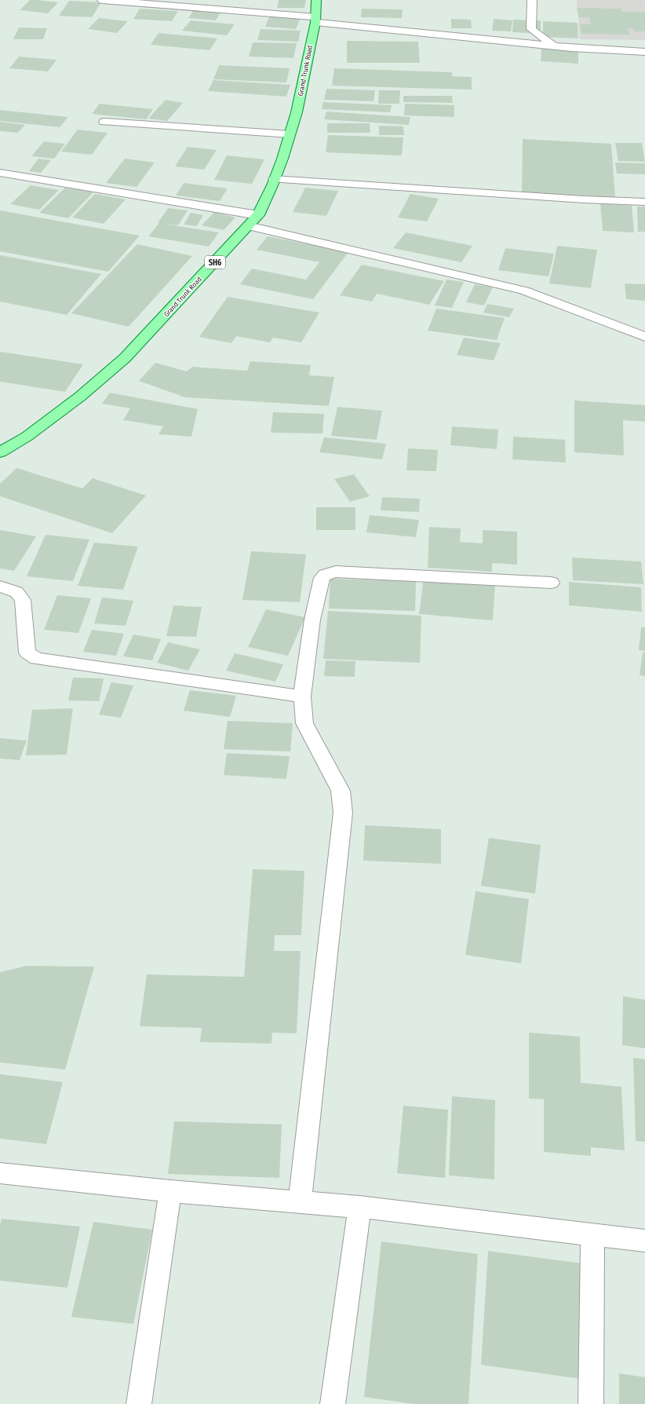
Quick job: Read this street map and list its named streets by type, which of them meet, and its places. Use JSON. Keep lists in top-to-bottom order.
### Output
{
  "streets": {
    "main road": ["Grand Trunk Road", "SH6"]
  }
}
